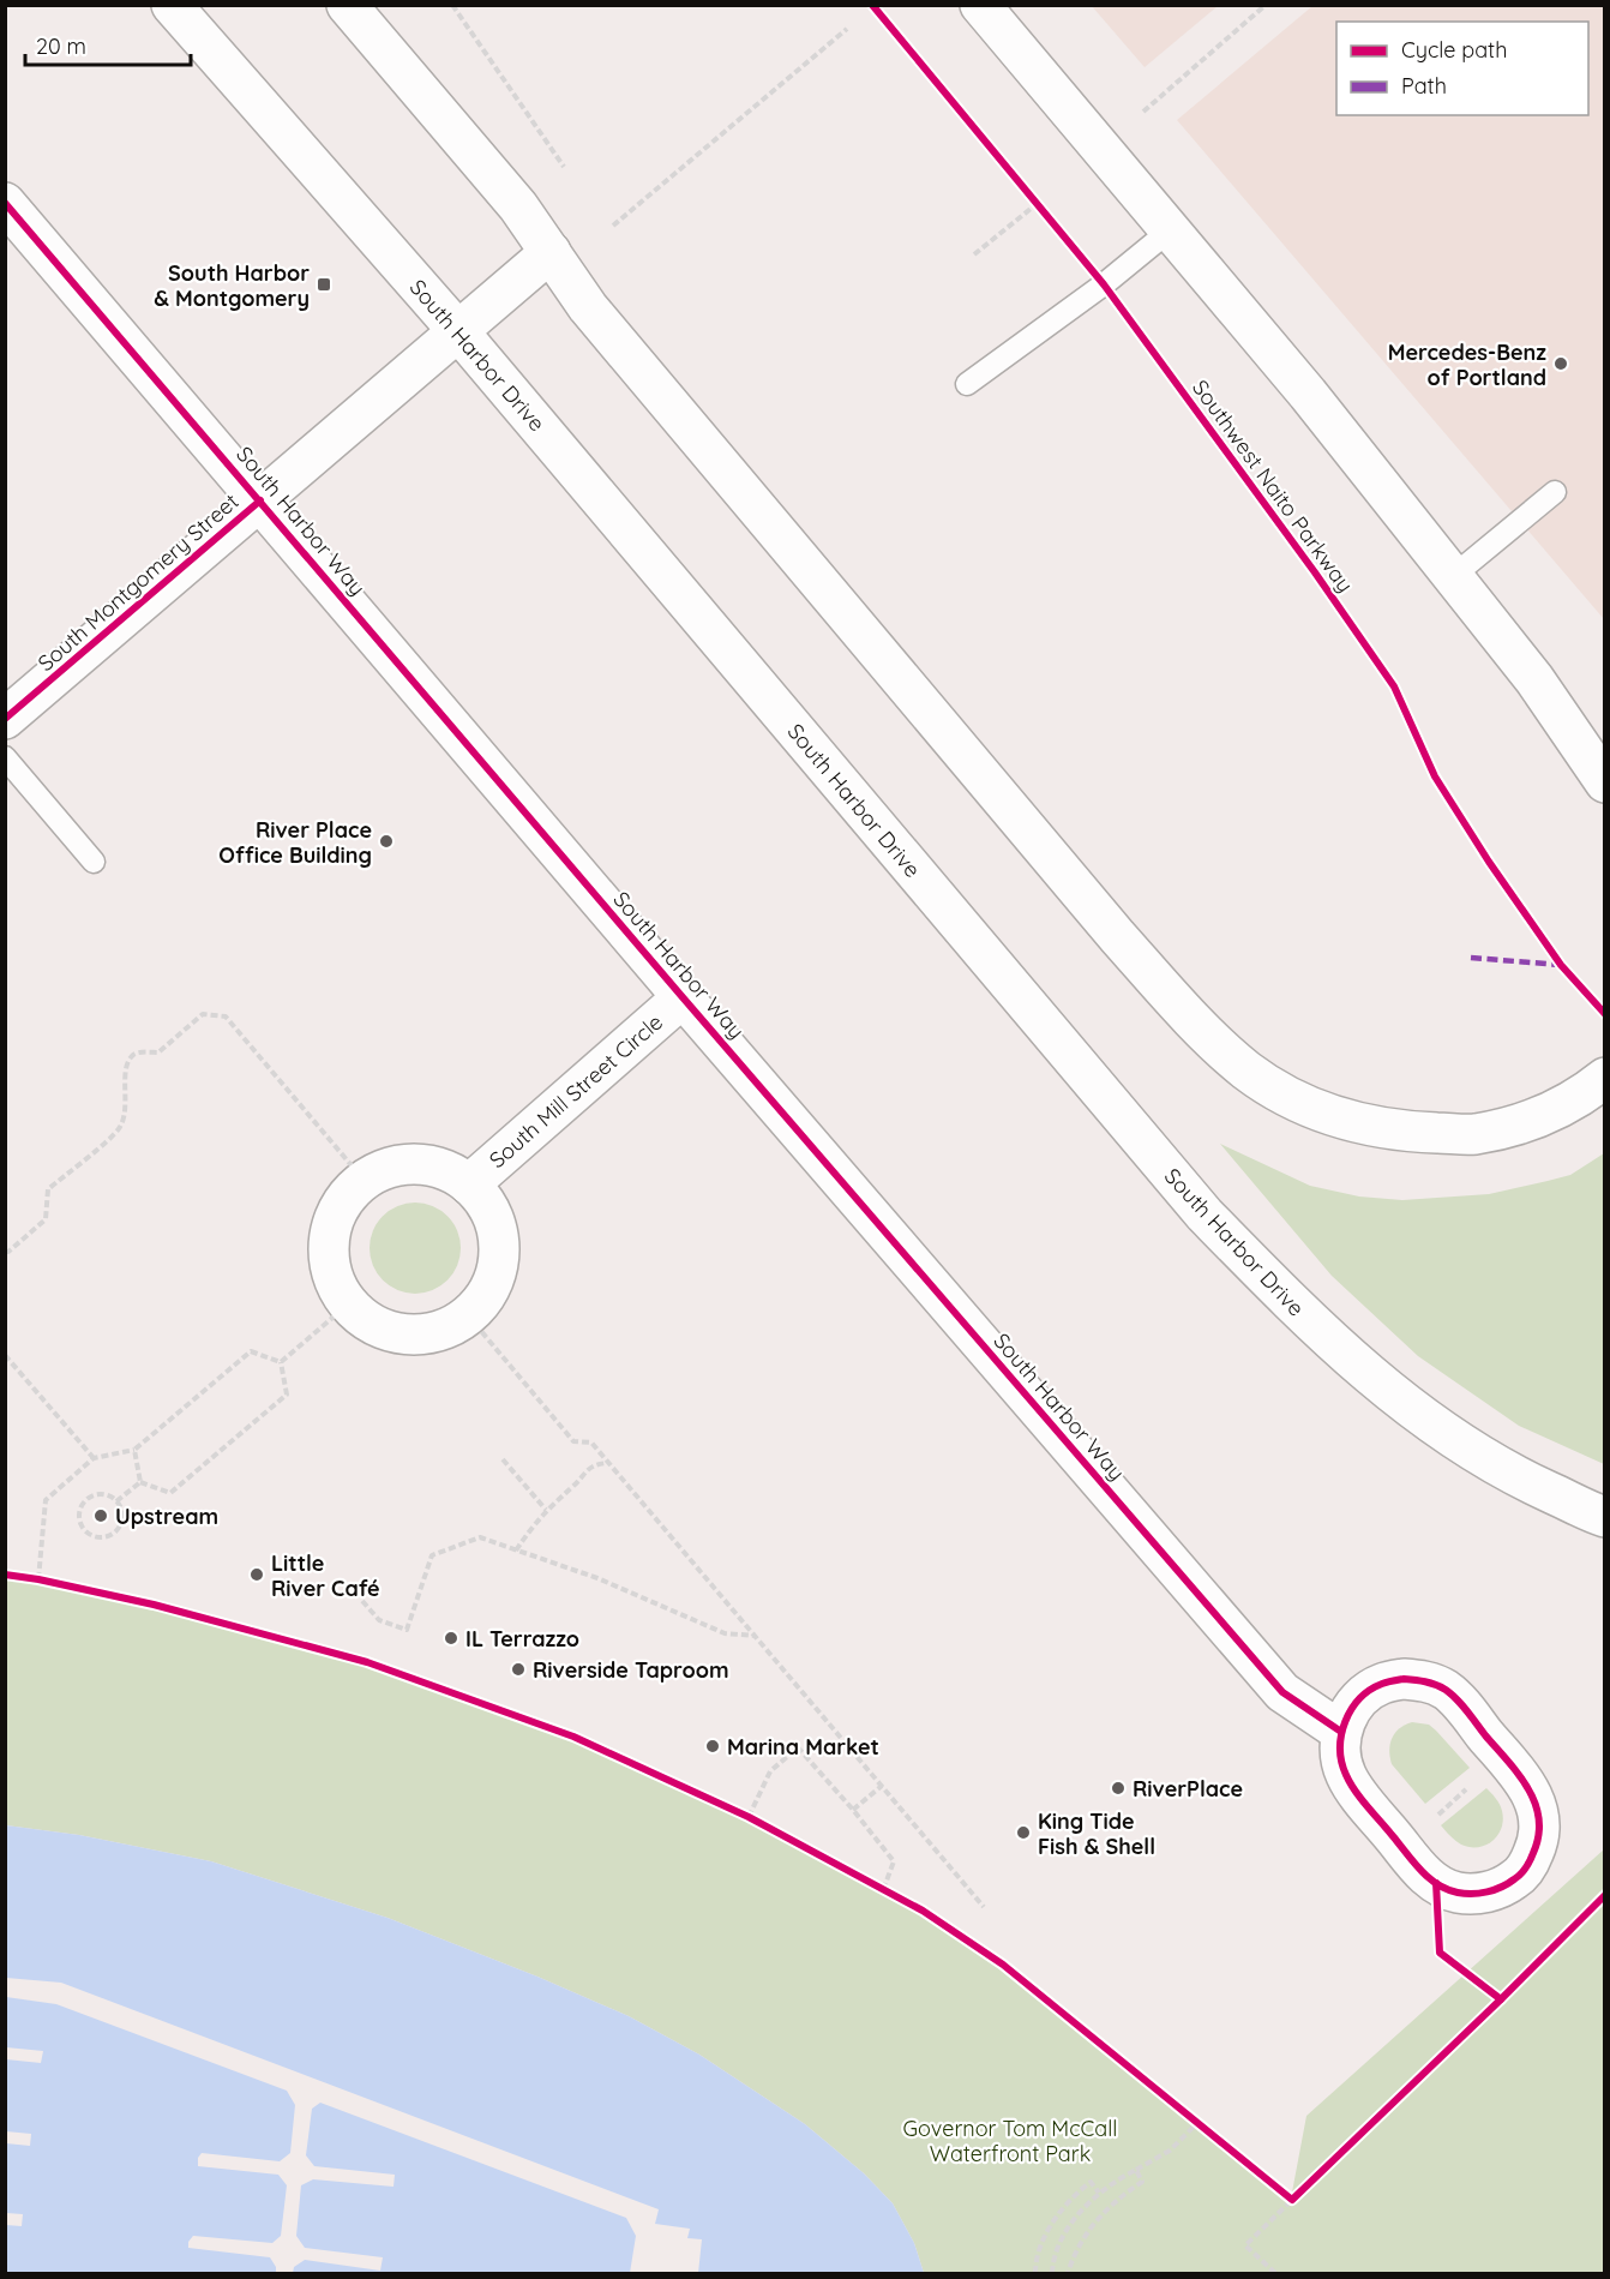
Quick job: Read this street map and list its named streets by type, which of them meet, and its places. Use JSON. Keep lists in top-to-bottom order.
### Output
{
  "streets": {
    "main road": [
      "South Harbor Drive",
      "South Harbor Way",
      "South Montgomery Street",
      "South Mill Street Circle"
    ],
    "cycle path": ["Southwest Naito Parkway"]
  },
  "crossings": [
    ["South Harbor Drive", "South Montgomery Street"],
    ["South Harbor Way", "South Montgomery Street"],
    ["South Harbor Way", "South Mill Street Circle"]
  ],
  "parks": ["Governor Tom McCall Waterfront Park"],
  "places": {
    "transit": ["South Harbor & Montgomery"],
    "other": [
      "Mercedes-Benz of Portland",
      "River Place Office Building",
      "Upstream",
      "Little River Café",
      "IL Terrazzo",
      "Riverside Taproom",
      "Marina Market",
      "RiverPlace",
      "King Tide Fish & Shell"
    ]
  },
  "legend": ["Cycle path", "Path"],
  "scale_bar": "20 m"
}
